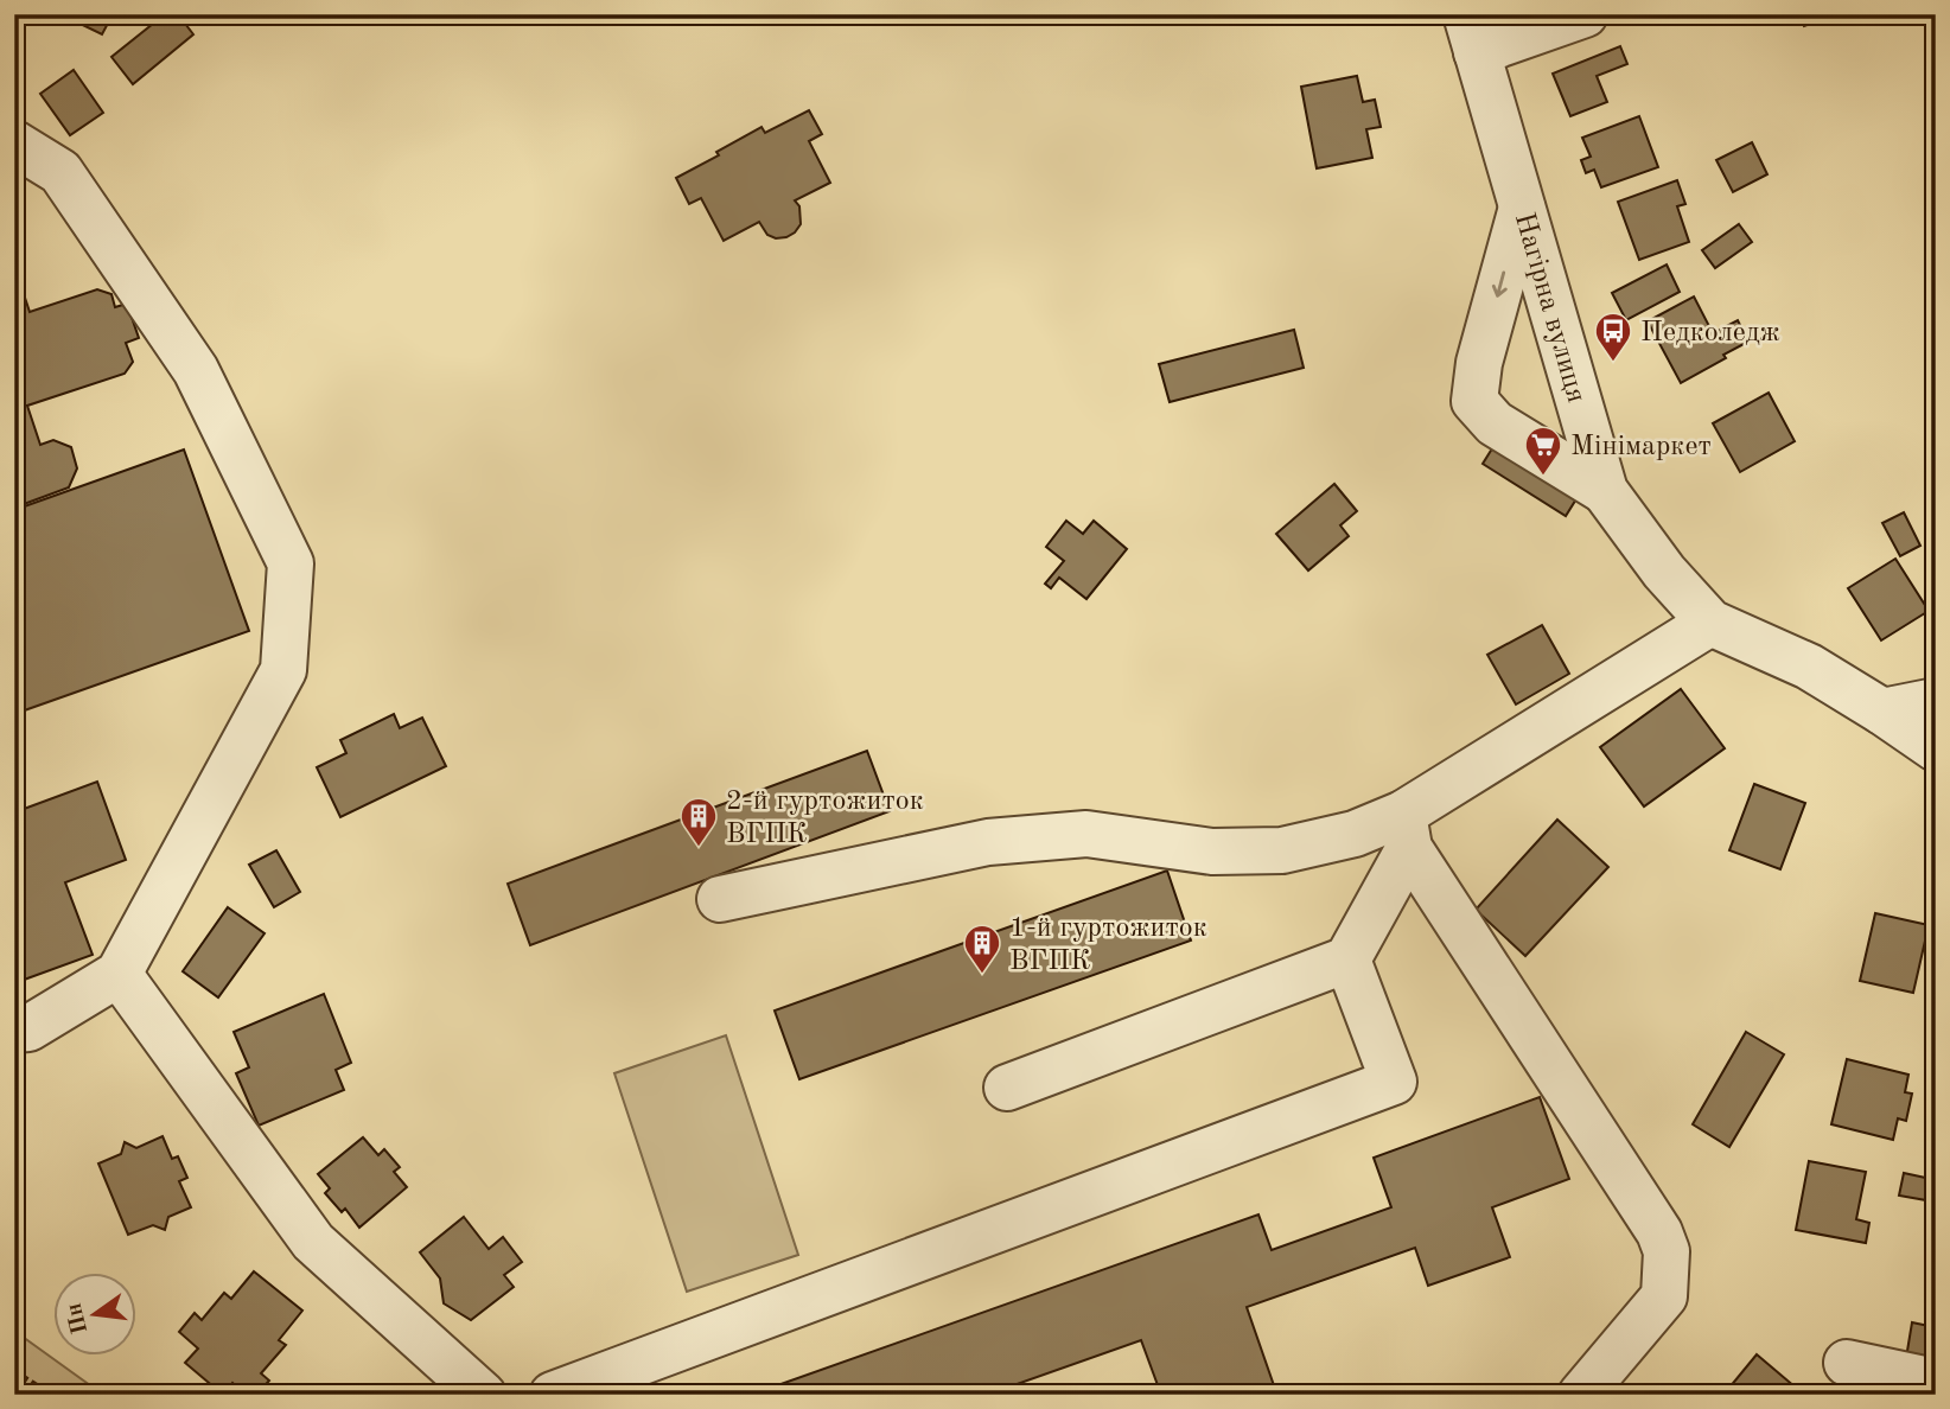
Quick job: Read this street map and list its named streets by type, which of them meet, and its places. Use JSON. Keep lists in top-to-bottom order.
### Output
{
  "streets": {
    "street": ["Нагірна вулиця"]
  },
  "places": {
    "bus stop": ["Педколедж"],
    "supermarket": ["Мінімаркет"],
    "building": ["2-й гуртожиток ВГПК", "1-й гуртожиток ВГПК"]
  },
  "north": "left"
}
